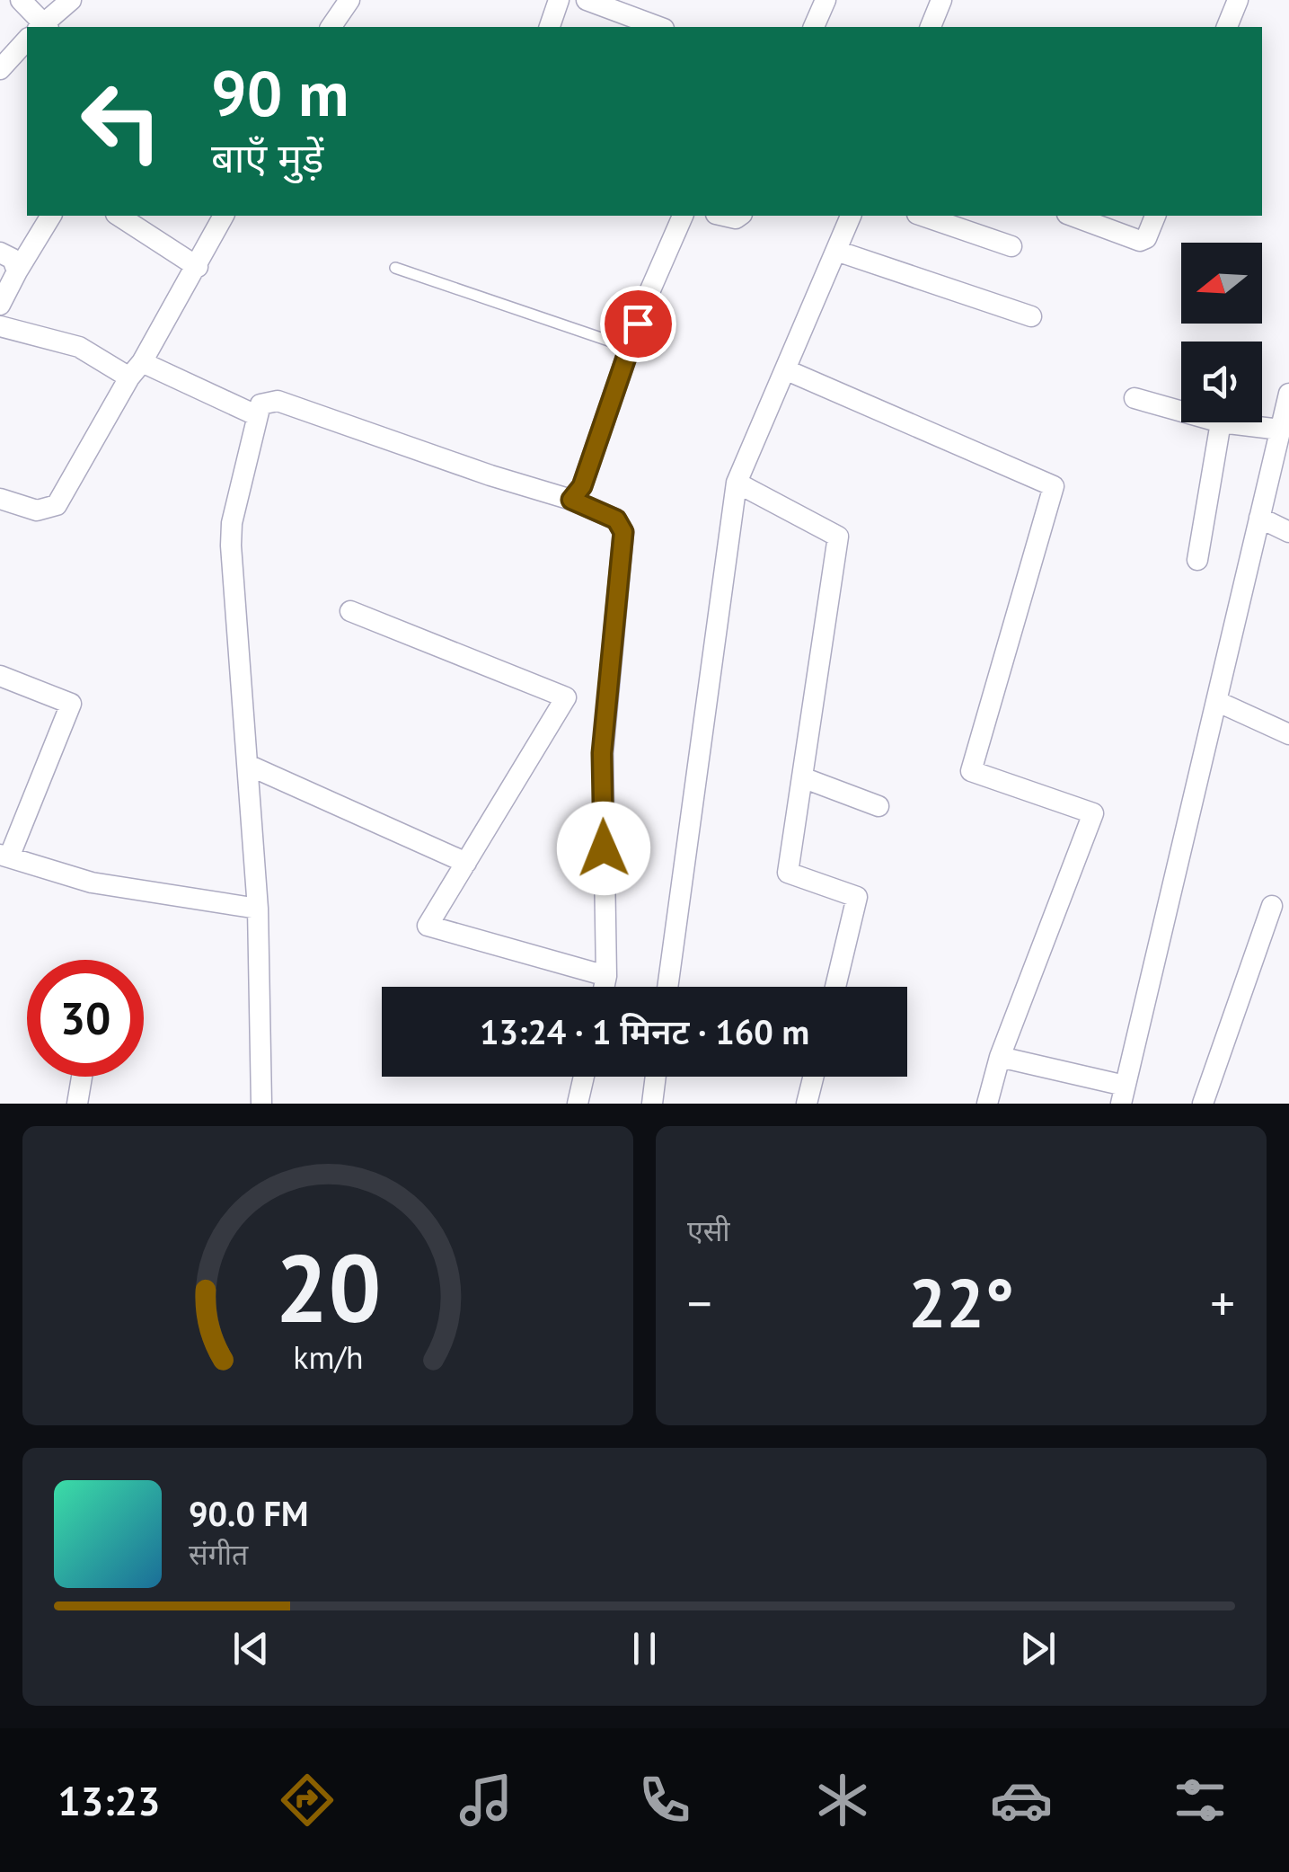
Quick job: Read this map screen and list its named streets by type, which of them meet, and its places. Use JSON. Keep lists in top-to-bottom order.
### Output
{
  "north": "left",
  "page": {
    "turn": ["90 m", "बाएँ मुड़ें"],
    "limit": "30",
    "trip": "13:24 · 1 मिनट · 160 m",
    "tile": "एसी",
    "heat": ["−", "22°", "+"],
    "song": ["90.0 FM", "संगीत"],
    "tabs": "13:23",
    "gauge": ["20", "km/h"]
  }
}
